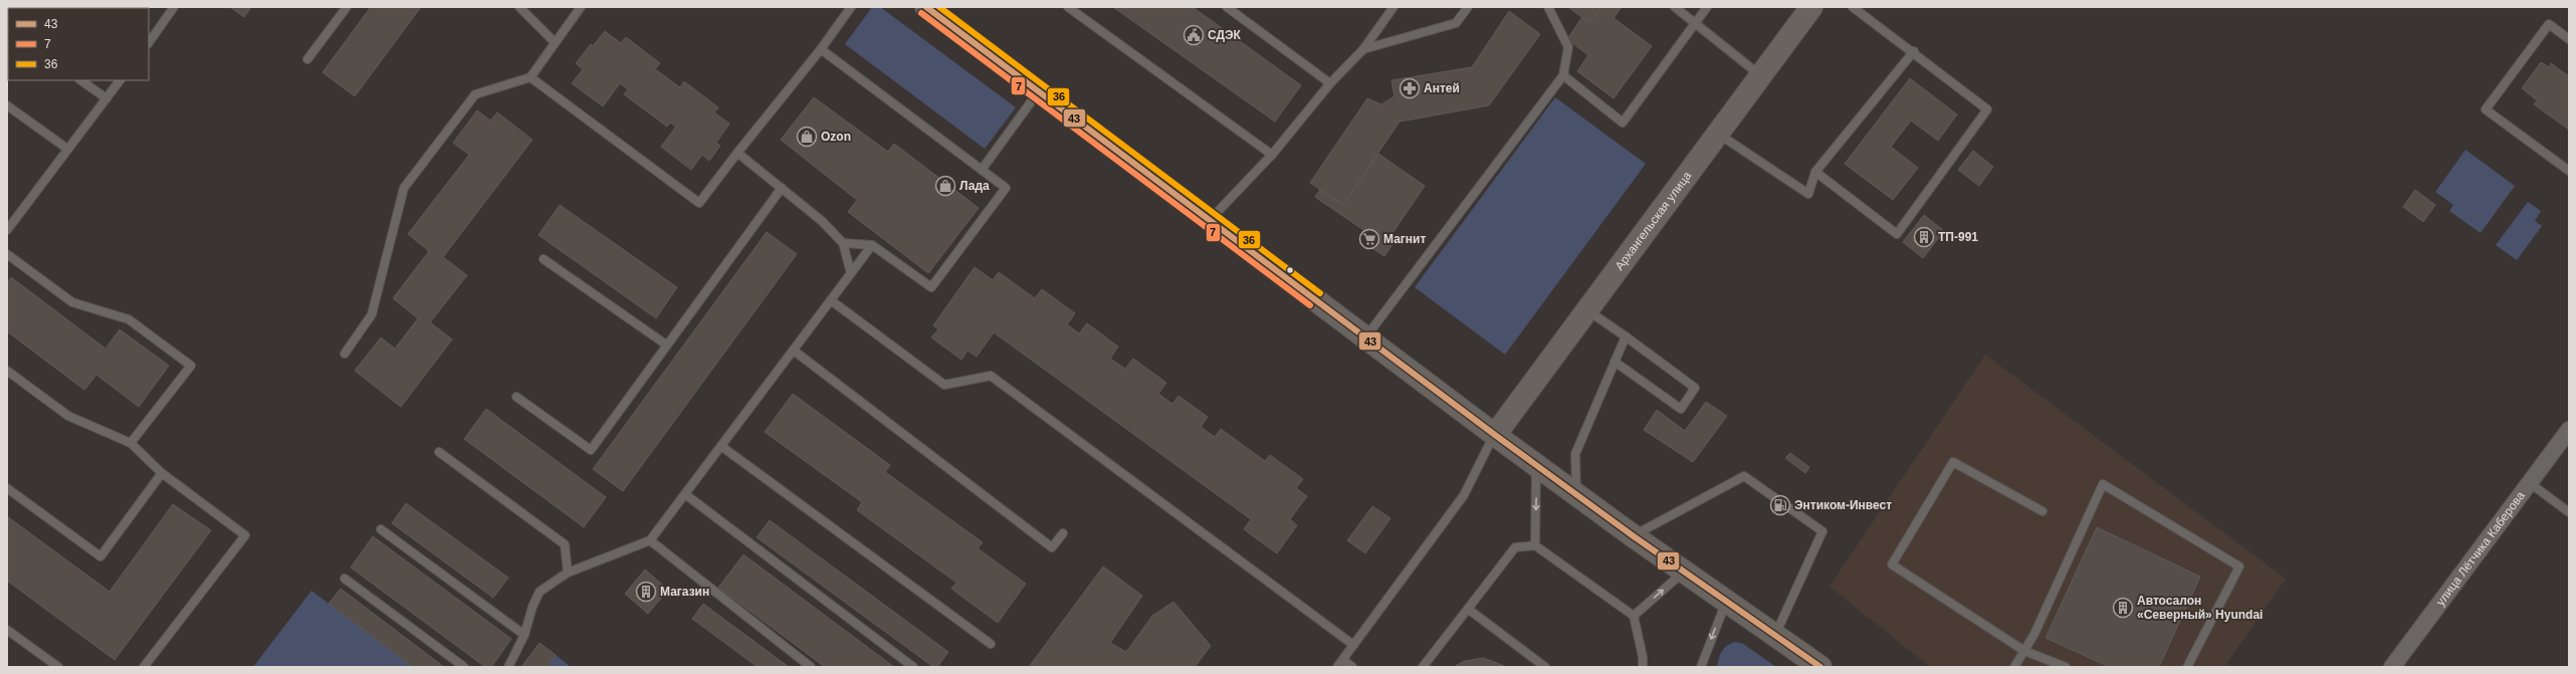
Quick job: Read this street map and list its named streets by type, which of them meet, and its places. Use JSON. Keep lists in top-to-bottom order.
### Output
{
  "streets": {
    "main road": ["Архангельская улица"],
    "street": ["улица Лётчика Каберова"]
  },
  "places": {
    "public building": ["СДЭК"],
    "pharmacy": ["Антей"],
    "shop": ["Ozon", "Лада"],
    "building": ["ТП-991", "Магазин", "Автосалон «Северный» Hyundai"],
    "supermarket": ["Магнит"],
    "fuel station": ["Энтиком-Инвест"]
  },
  "lines": ["transit line 43", "transit line 36", "transit line 7"],
  "legend": ["43", "7", "36"]
}
